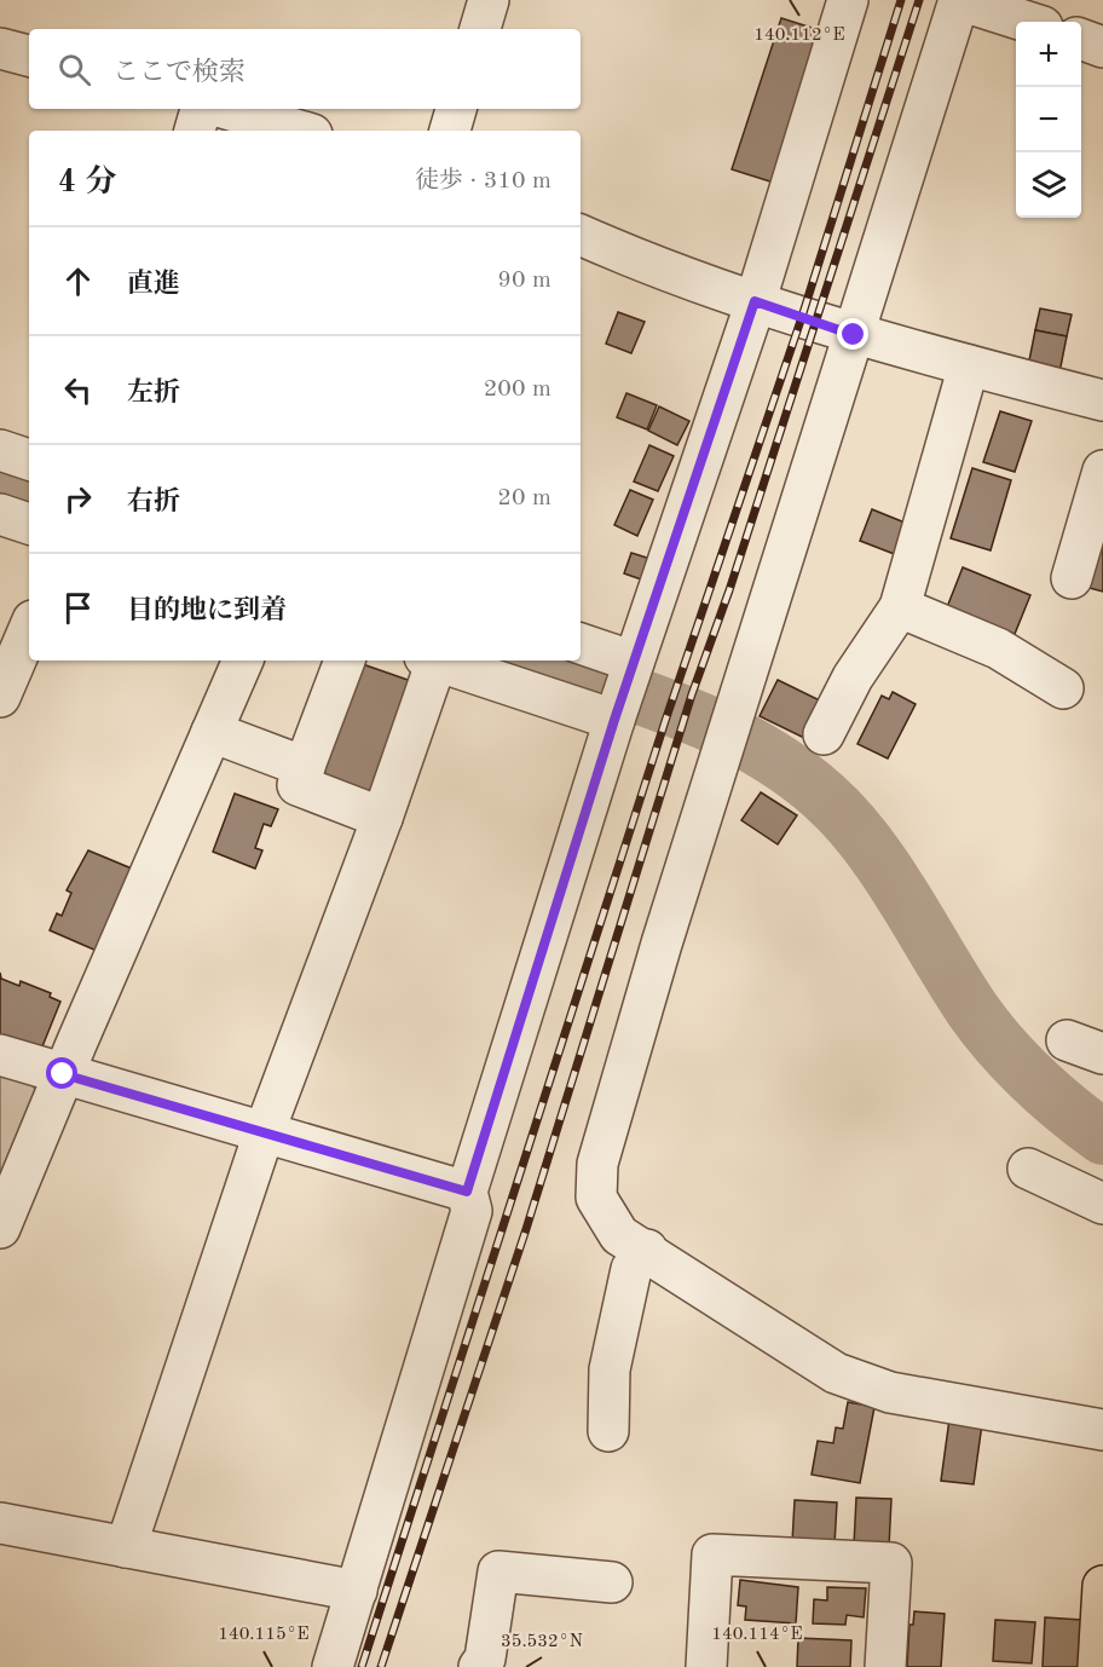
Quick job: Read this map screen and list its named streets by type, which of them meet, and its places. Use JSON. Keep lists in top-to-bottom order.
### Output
{
  "page": {
    "map_buttons": ["+", "−"],
    "search": "ここで検索",
    "heading": ["4 分", "徒歩 · 310 m"],
    "list": [
      ["直進", "90 m"],
      ["左折", "200 m"],
      ["右折", "20 m"],
      "目的地に到着"
    ]
  },
  "coordinates": [
    "140.112°E",
    "140.115°E",
    "140.114°E",
    "35.532°N"
  ]
}
